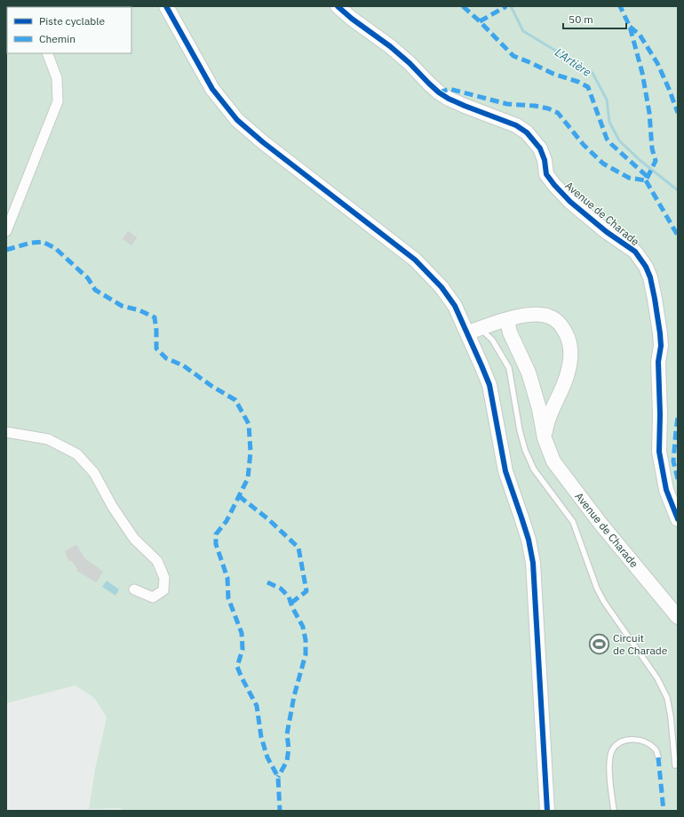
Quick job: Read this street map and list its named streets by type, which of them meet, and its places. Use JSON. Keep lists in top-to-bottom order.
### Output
{
  "streets": {
    "street": ["Avenue de Charade"]
  },
  "water": ["L'Artière"],
  "places": {
    "sports": ["Circuit de Charade"]
  },
  "legend": ["Piste cyclable", "Chemin"],
  "scale_bar": "50 m"
}
